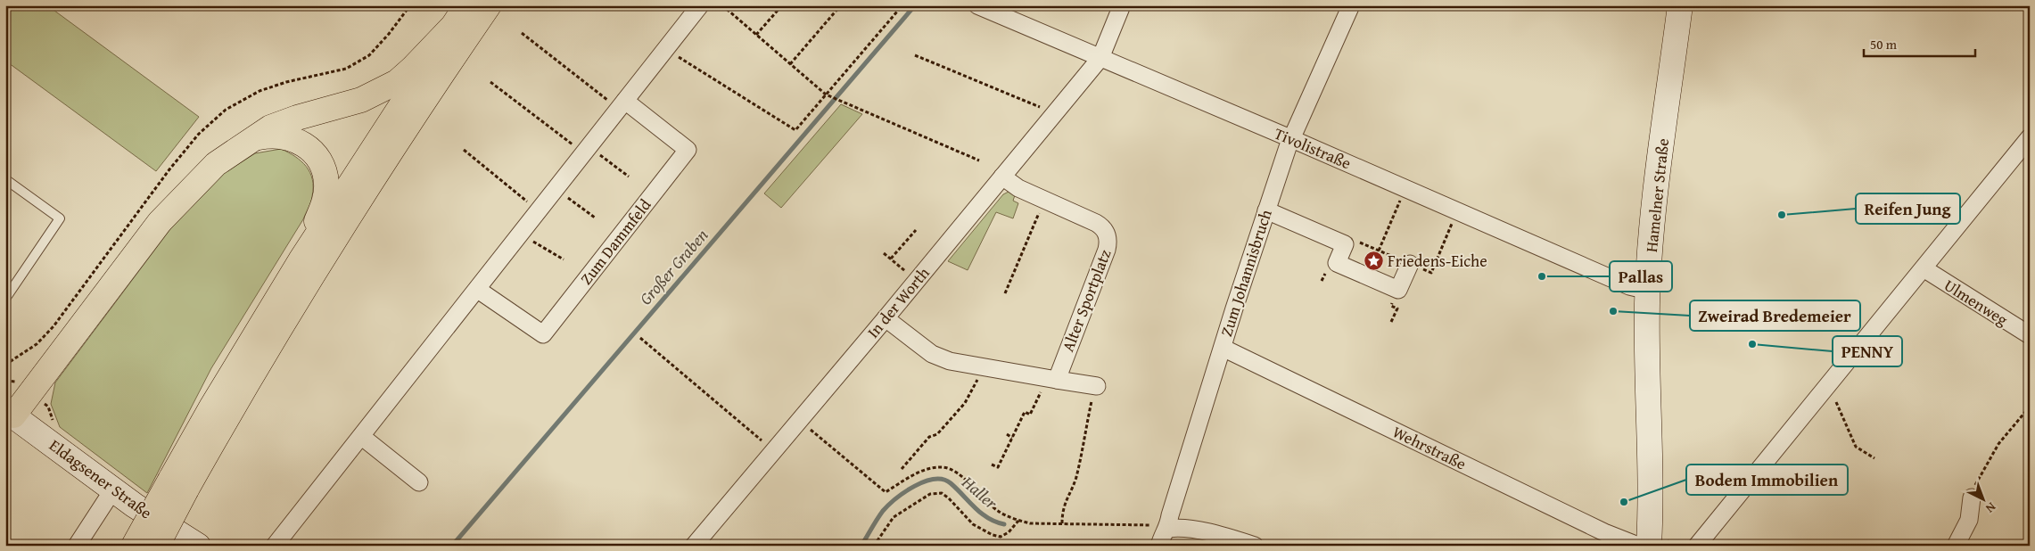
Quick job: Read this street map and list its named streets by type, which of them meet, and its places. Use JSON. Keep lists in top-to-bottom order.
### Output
{
  "streets": {
    "street": [
      "Tivolistraße",
      "Hamelner Straße",
      "Zum Dammfeld",
      "Zum Johannisbruch",
      "Alter Sportplatz",
      "In der Worth",
      "Ulmenweg",
      "Wehrstraße",
      "Eldagsener Straße"
    ]
  },
  "crossings": [
    ["Tivolistraße", "Hamelner Straße"],
    ["Tivolistraße", "Zum Johannisbruch"],
    ["Tivolistraße", "In der Worth"],
    ["Zum Johannisbruch", "Wehrstraße"],
    ["Alter Sportplatz", "In der Worth"]
  ],
  "water": ["Großer Graben", "Haller"],
  "places": {
    "other": [
      "Reifen Jung",
      "Pallas",
      "Zweirad Bredemeier",
      "PENNY",
      "Bodem Immobilien"
    ],
    "place": ["Friedens-Eiche"]
  },
  "scale_bar": "50 m",
  "north": "bottom right"
}
